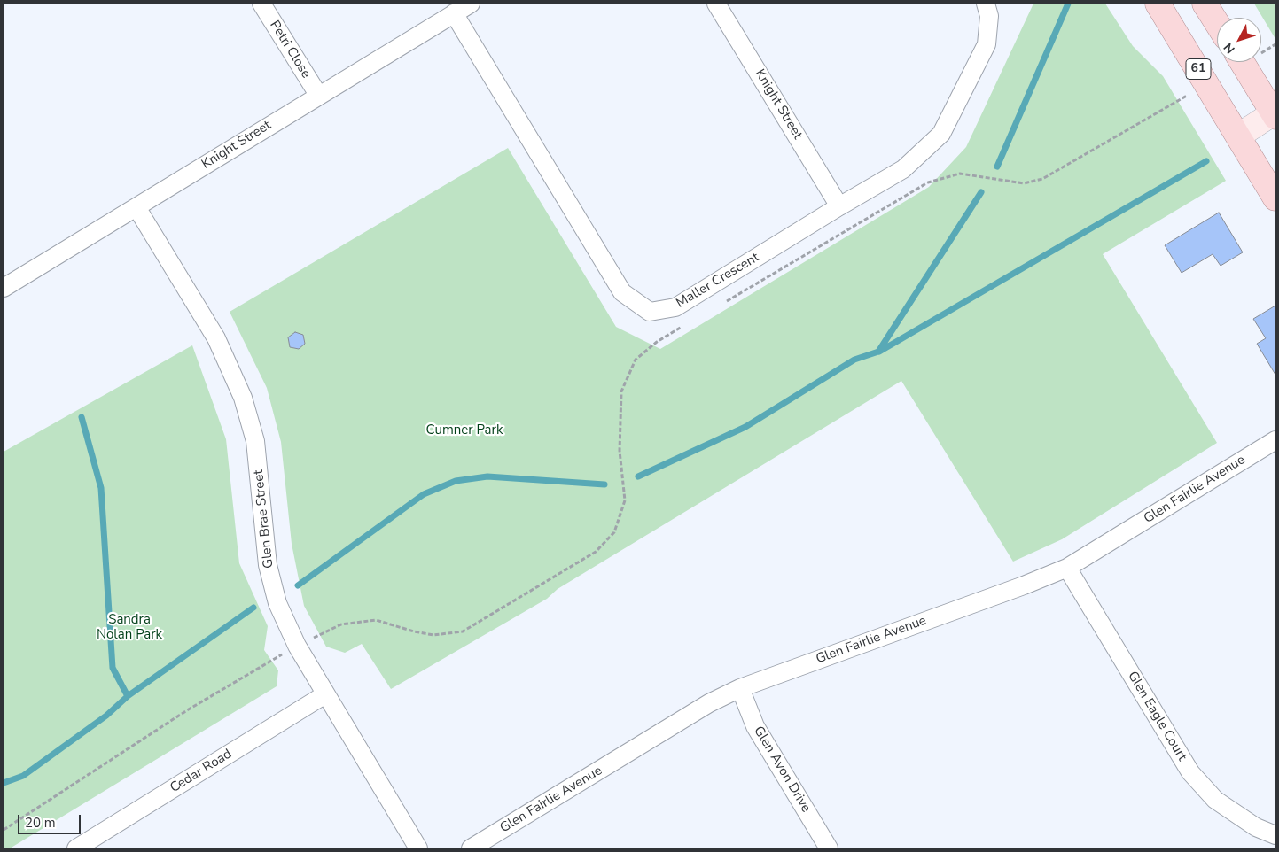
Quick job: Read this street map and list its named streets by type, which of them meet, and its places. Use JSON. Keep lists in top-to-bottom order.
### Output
{
  "streets": {
    "main road": ["61"],
    "street": [
      "Petri Close",
      "Knight Street",
      "Maller Crescent",
      "Glen Fairlie Avenue",
      "Glen Brae Street",
      "Glen Eagle Court",
      "Glen Avon Drive",
      "Cedar Road"
    ]
  },
  "crossings": [
    ["Petri Close", "Knight Street"],
    ["Knight Street", "Maller Crescent"],
    ["Knight Street", "Glen Brae Street"],
    ["Glen Fairlie Avenue", "Glen Eagle Court"],
    ["Glen Fairlie Avenue", "Glen Avon Drive"],
    ["Glen Brae Street", "Cedar Road"]
  ],
  "parks": ["Cumner Park", "Sandra Nolan Park"],
  "scale_bar": "20 m",
  "north": "bottom left"
}
